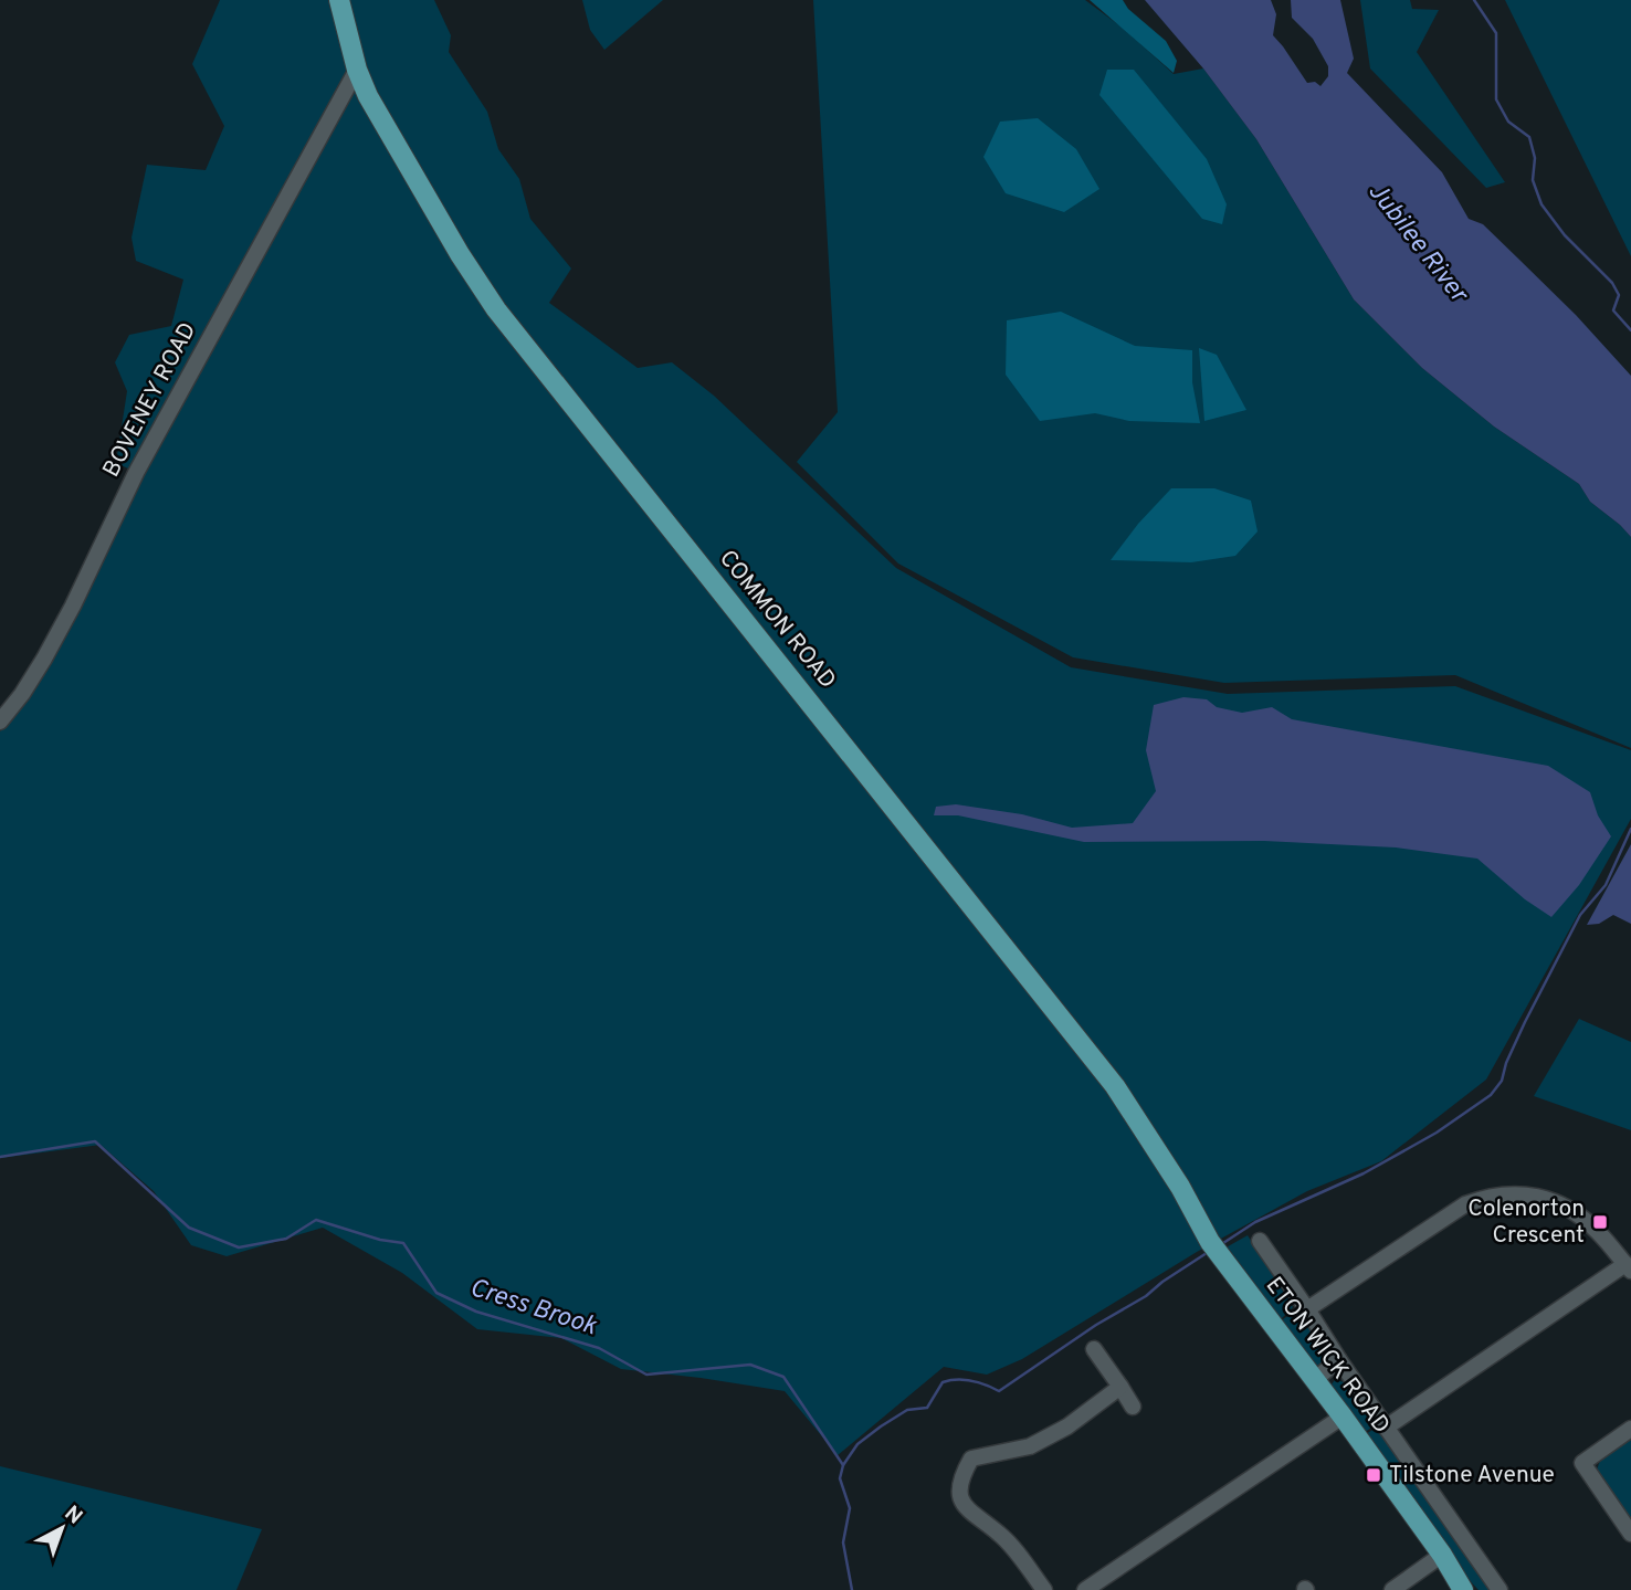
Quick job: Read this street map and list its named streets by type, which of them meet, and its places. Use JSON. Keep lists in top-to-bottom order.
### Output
{
  "streets": {
    "main road": ["COMMON ROAD", "ETON WICK ROAD"],
    "street": ["BOVENEY ROAD"]
  },
  "crossings": [
    ["BOVENEY ROAD", "COMMON ROAD"],
    ["COMMON ROAD", "ETON WICK ROAD"]
  ],
  "water": ["Jubilee River", "Cress Brook"],
  "places": {
    "transit": ["Colenorton Crescent", "Tilstone Avenue"]
  },
  "north": "top right"
}
